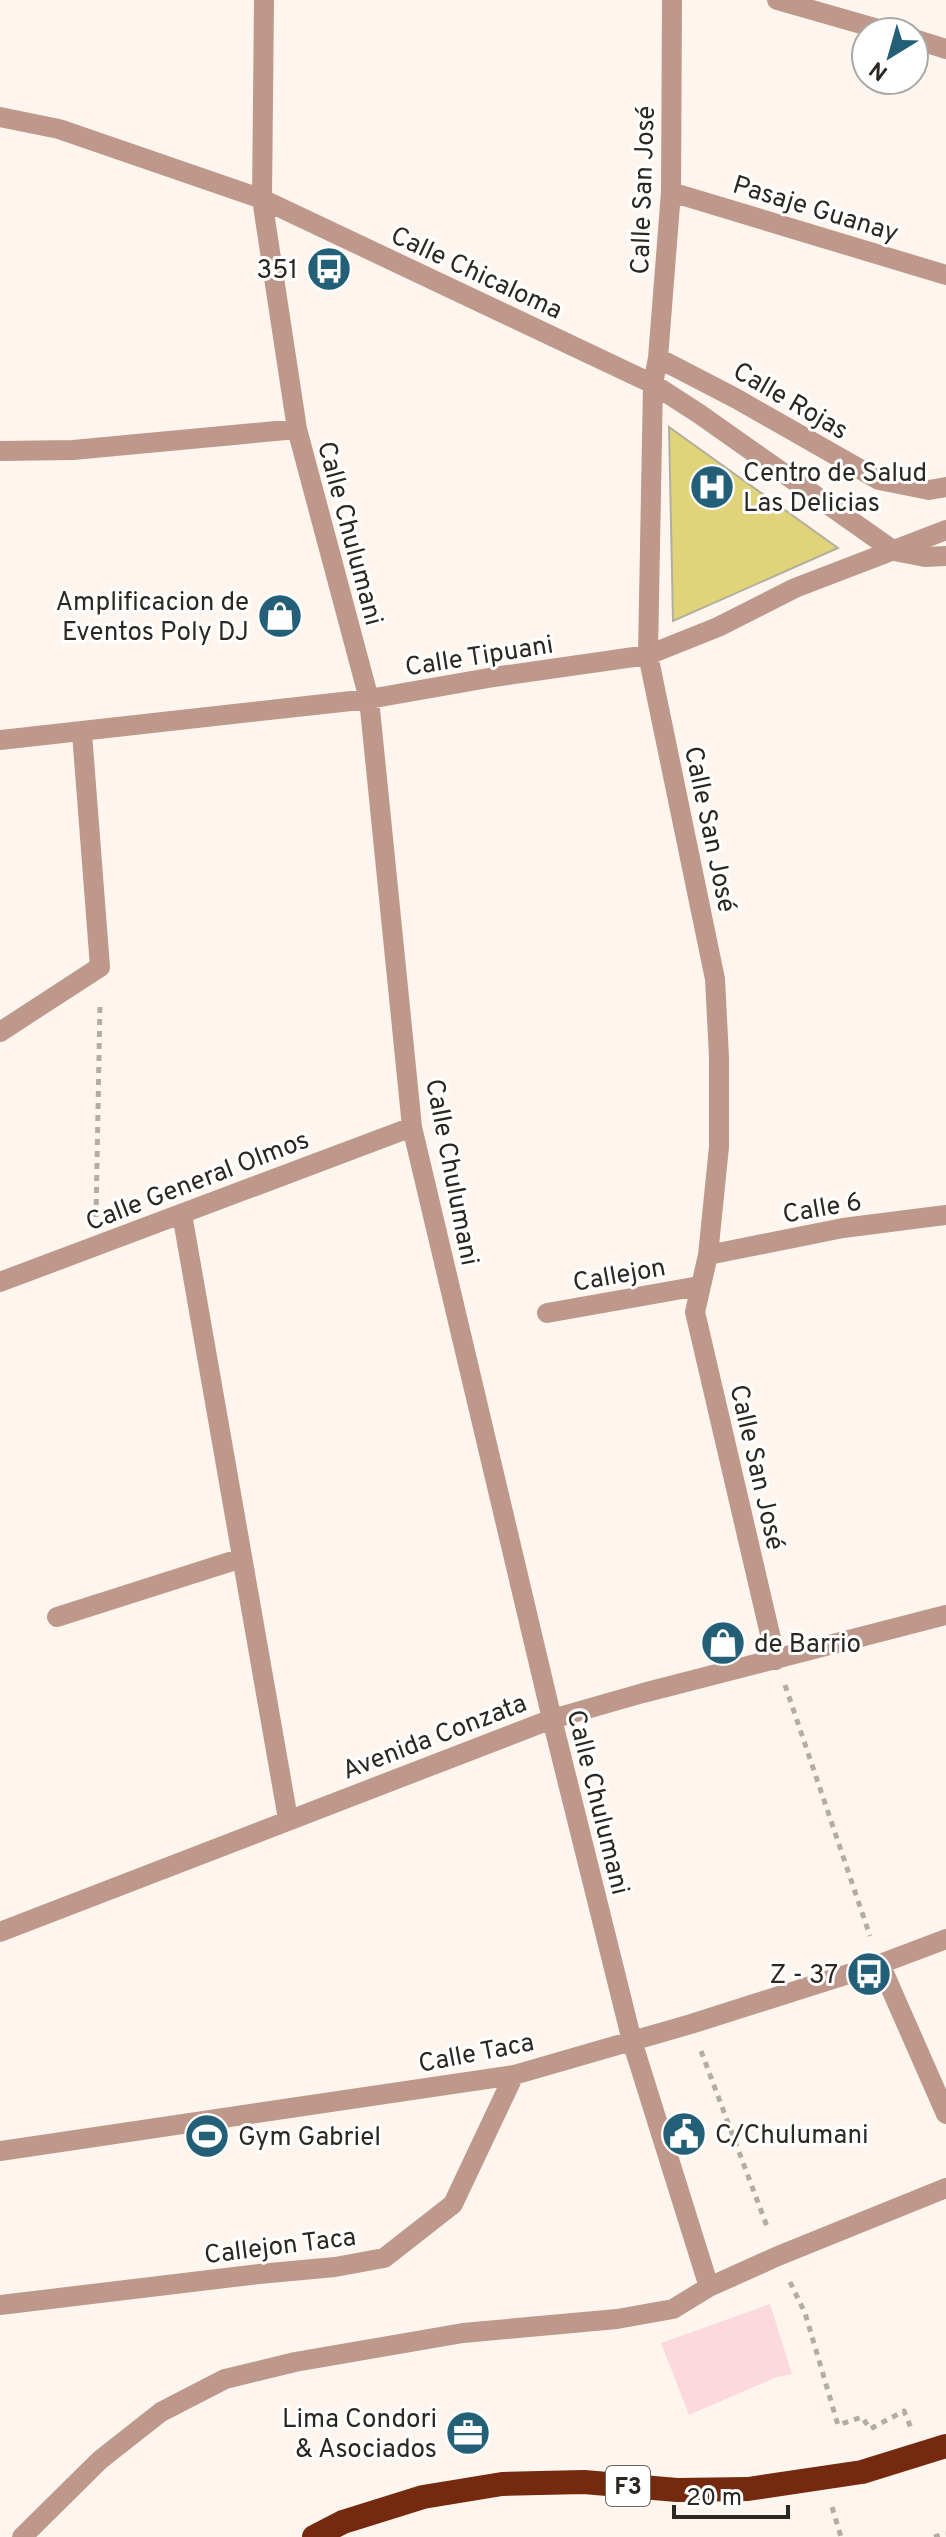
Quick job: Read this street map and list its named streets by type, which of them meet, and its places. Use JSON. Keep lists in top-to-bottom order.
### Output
{
  "streets": {
    "highway": ["F3"],
    "street": [
      "Calle San José",
      "Pasaje Guanay",
      "Calle Chicaloma",
      "Calle Rojas",
      "Calle Chulumani",
      "Calle Tipuani",
      "Calle General Olmos",
      "Calle 6",
      "Callejon",
      "Avenida Conzata",
      "Calle Taca",
      "Callejon Taca"
    ]
  },
  "crossings": [
    ["Calle San José", "Pasaje Guanay"],
    ["Calle San José", "Calle Chicaloma"],
    ["Calle San José", "Calle Rojas"],
    ["Calle San José", "Calle Tipuani"],
    ["Calle San José", "Calle 6"],
    ["Calle San José", "Callejon"],
    ["Calle San José", "Avenida Conzata"],
    ["Calle Chicaloma", "Calle Chulumani"],
    ["Calle Chicaloma", "Calle Tipuani"],
    ["Calle Chulumani", "Calle Tipuani"],
    ["Calle Chulumani", "Calle General Olmos"],
    ["Calle Chulumani", "Avenida Conzata"],
    ["Calle Chulumani", "Calle Taca"],
    ["Calle Taca", "Callejon Taca"]
  ],
  "places": {
    "bus stop": ["351", "Z - 37"],
    "hospital": ["Centro de Salud Las Delicias"],
    "shop": ["Amplificacion de Eventos Poly DJ", "de Barrio"],
    "public building": ["C/Chulumani"],
    "sports": ["Gym Gabriel"],
    "office": ["Lima Condori & Asociados"]
  },
  "scale_bar": "20 m",
  "north": "bottom left"
}
